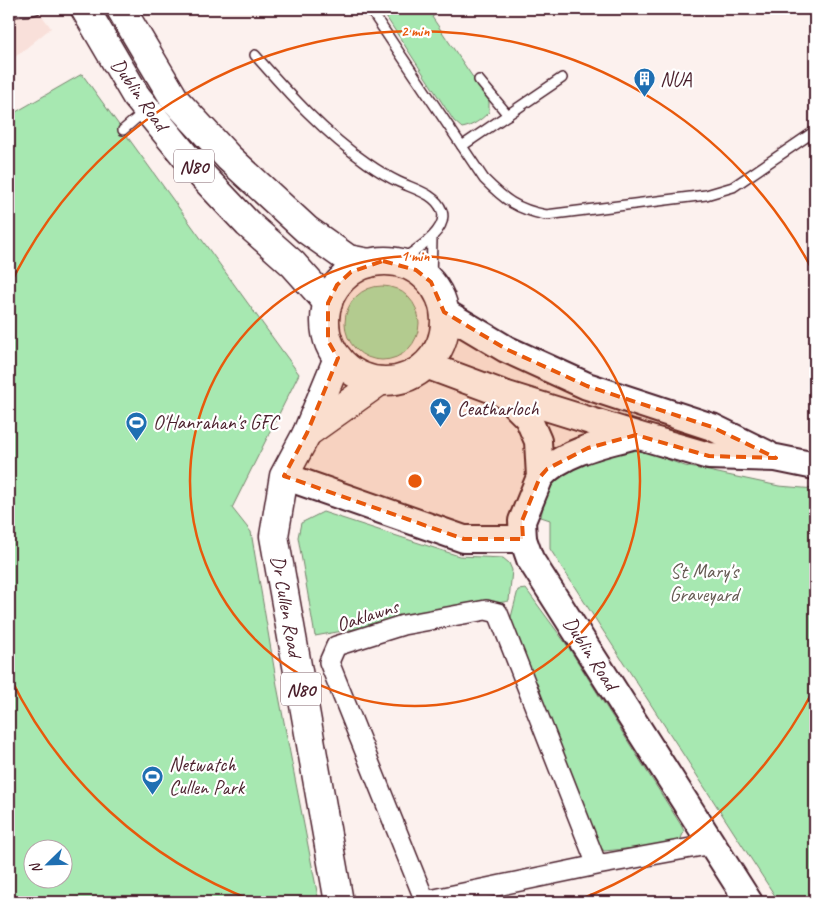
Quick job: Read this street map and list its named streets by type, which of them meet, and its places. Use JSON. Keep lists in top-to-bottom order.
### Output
{
  "streets": {
    "main road": ["Dublin Road", "N80", "Dr Cullen Road"],
    "street": ["Oaklawns"]
  },
  "crossings": [
    ["Dublin Road", "N80"],
    ["Dublin Road", "Oaklawns"],
    ["N80", "Dr Cullen Road"]
  ],
  "parks": ["St Mary's Graveyard"],
  "places": {
    "building": ["NUA"],
    "place": ["Ceatharloch"],
    "sports": ["O'Hanrahan's GFC", "Netwatch Cullen Park"]
  },
  "north": "bottom left",
  "rings": ["2 min", "1 min"]
}
